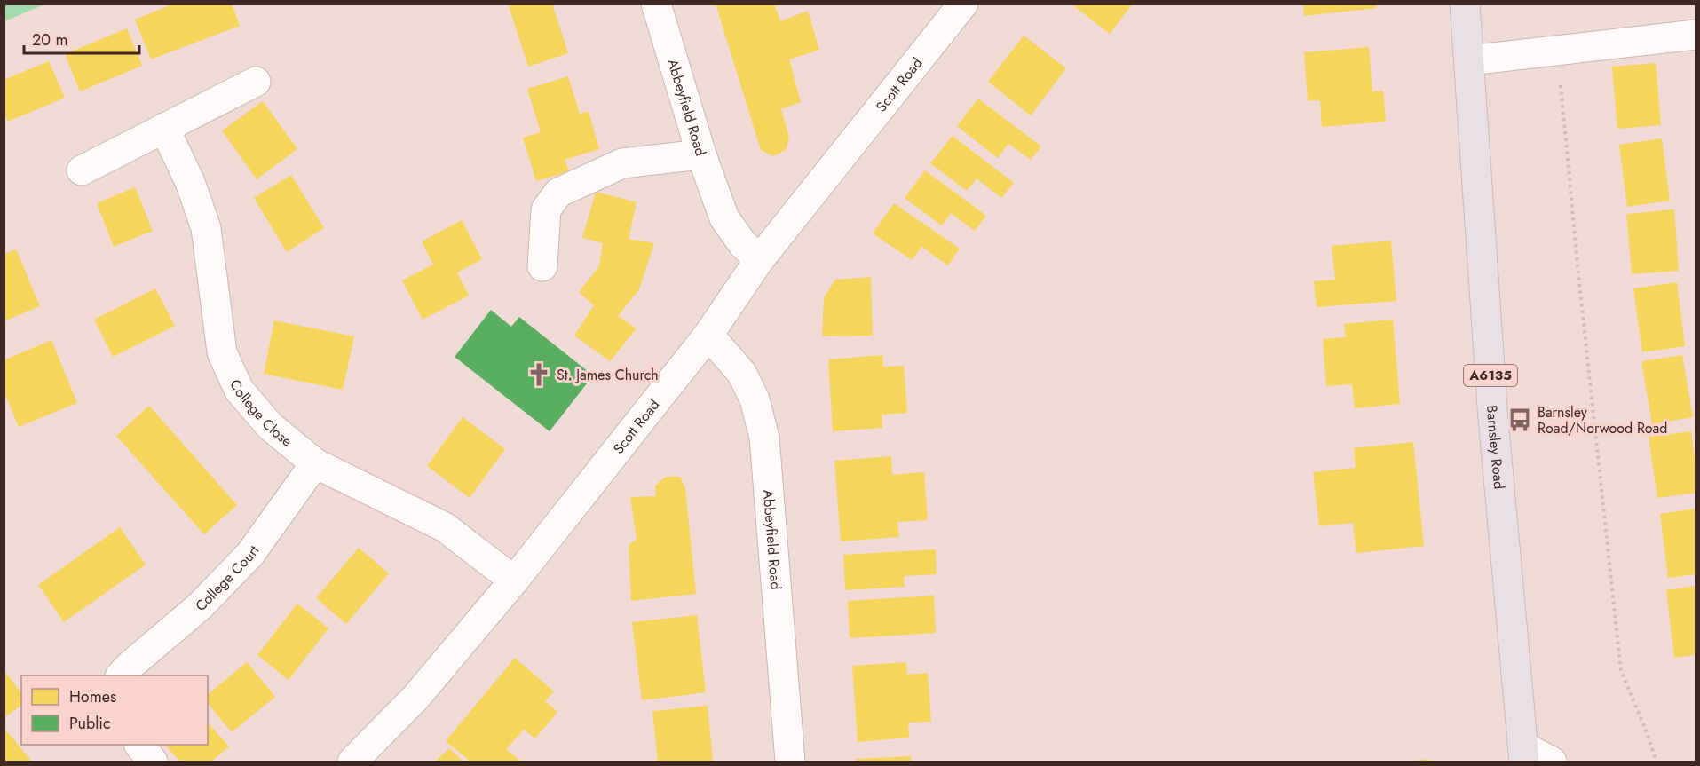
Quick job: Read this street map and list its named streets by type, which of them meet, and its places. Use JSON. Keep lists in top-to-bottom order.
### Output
{
  "streets": {
    "main road": ["A6135", "Barnsley Road"],
    "street": [
      "Scott Road",
      "Abbeyfield Road",
      "College Close",
      "College Court"
    ]
  },
  "crossings": [
    ["Scott Road", "Abbeyfield Road"],
    ["Scott Road", "College Close"],
    ["College Close", "College Court"]
  ],
  "places": {
    "church": ["St. James Church"],
    "bus stop": ["Barnsley Road/Norwood Road"]
  },
  "legend": ["Homes", "Public"],
  "scale_bar": "20 m"
}
